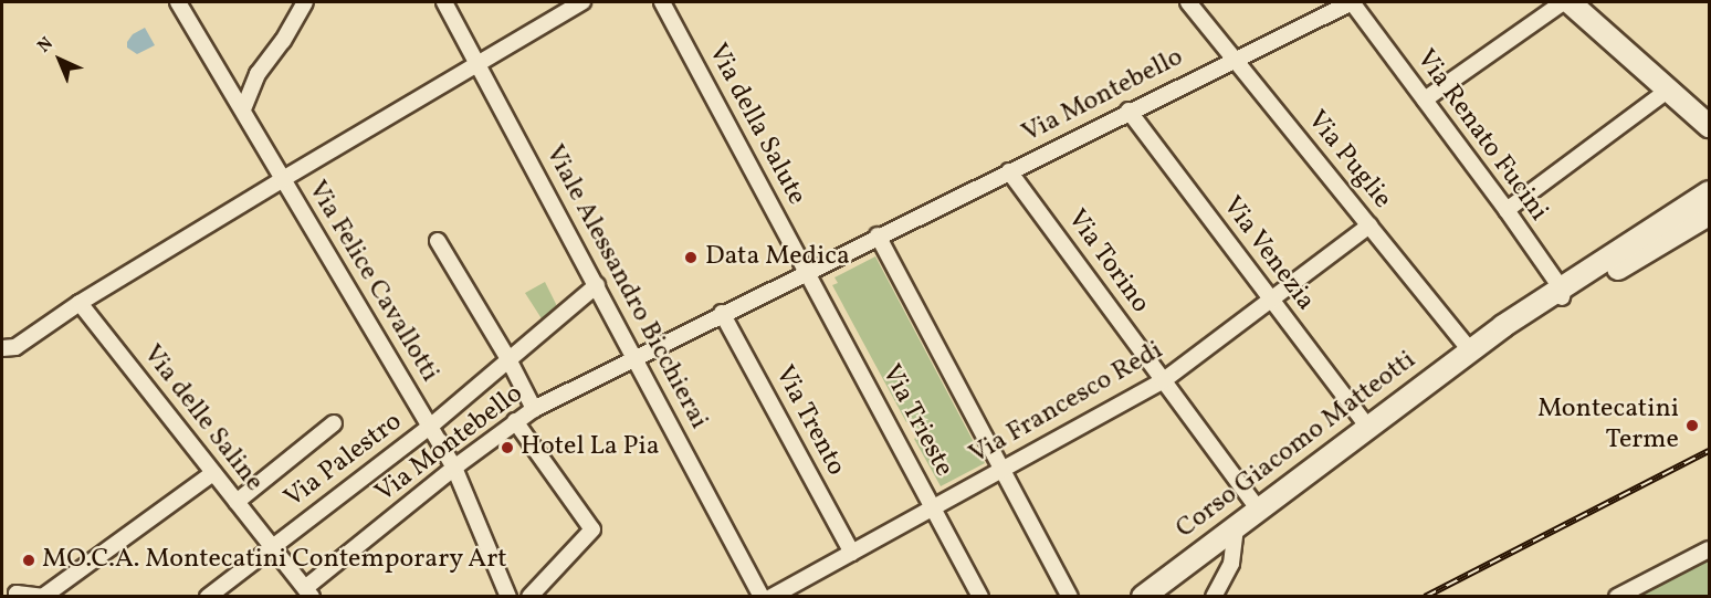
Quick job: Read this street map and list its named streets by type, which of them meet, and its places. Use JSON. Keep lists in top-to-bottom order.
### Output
{
  "streets": {
    "main road": ["Corso Giacomo Matteotti"],
    "street": [
      "Via Montebello",
      "Via della Salute",
      "Via Renato Fucini",
      "Via Puglie",
      "Via Venezia",
      "Via Torino",
      "Via Felice Cavallotti",
      "Viale Alessandro Bicchierai",
      "Via Francesco Redi",
      "Via delle Saline",
      "Via Trento",
      "Via Trieste",
      "Via Palestro"
    ]
  },
  "crossings": [
    ["Via Montebello", "Via della Salute"],
    ["Via Montebello", "Via Renato Fucini"],
    ["Via Montebello", "Via Puglie"],
    ["Via Montebello", "Via Venezia"],
    ["Via Montebello", "Via Torino"],
    ["Via Montebello", "Via Felice Cavallotti"],
    ["Via Montebello", "Viale Alessandro Bicchierai"],
    ["Via Montebello", "Via delle Saline"],
    ["Via Montebello", "Via Trento"],
    ["Via Montebello", "Via Trieste"],
    ["Via della Salute", "Via Trieste"],
    ["Via Renato Fucini", "Corso Giacomo Matteotti"],
    ["Via Puglie", "Via Francesco Redi"],
    ["Via Puglie", "Corso Giacomo Matteotti"],
    ["Via Venezia", "Via Francesco Redi"],
    ["Via Venezia", "Corso Giacomo Matteotti"],
    ["Via Torino", "Via Francesco Redi"],
    ["Via Torino", "Corso Giacomo Matteotti"],
    ["Via Felice Cavallotti", "Via Palestro"],
    ["Viale Alessandro Bicchierai", "Via Palestro"],
    ["Via Francesco Redi", "Via Trento"],
    ["Via Francesco Redi", "Via Trieste"],
    ["Via delle Saline", "Via Palestro"]
  ],
  "places": [
    "Data Medica",
    "Montecatini Terme",
    "Hotel La Pia",
    "MO.C.A. Montecatini Contemporary Art"
  ],
  "north": "top left"
}
